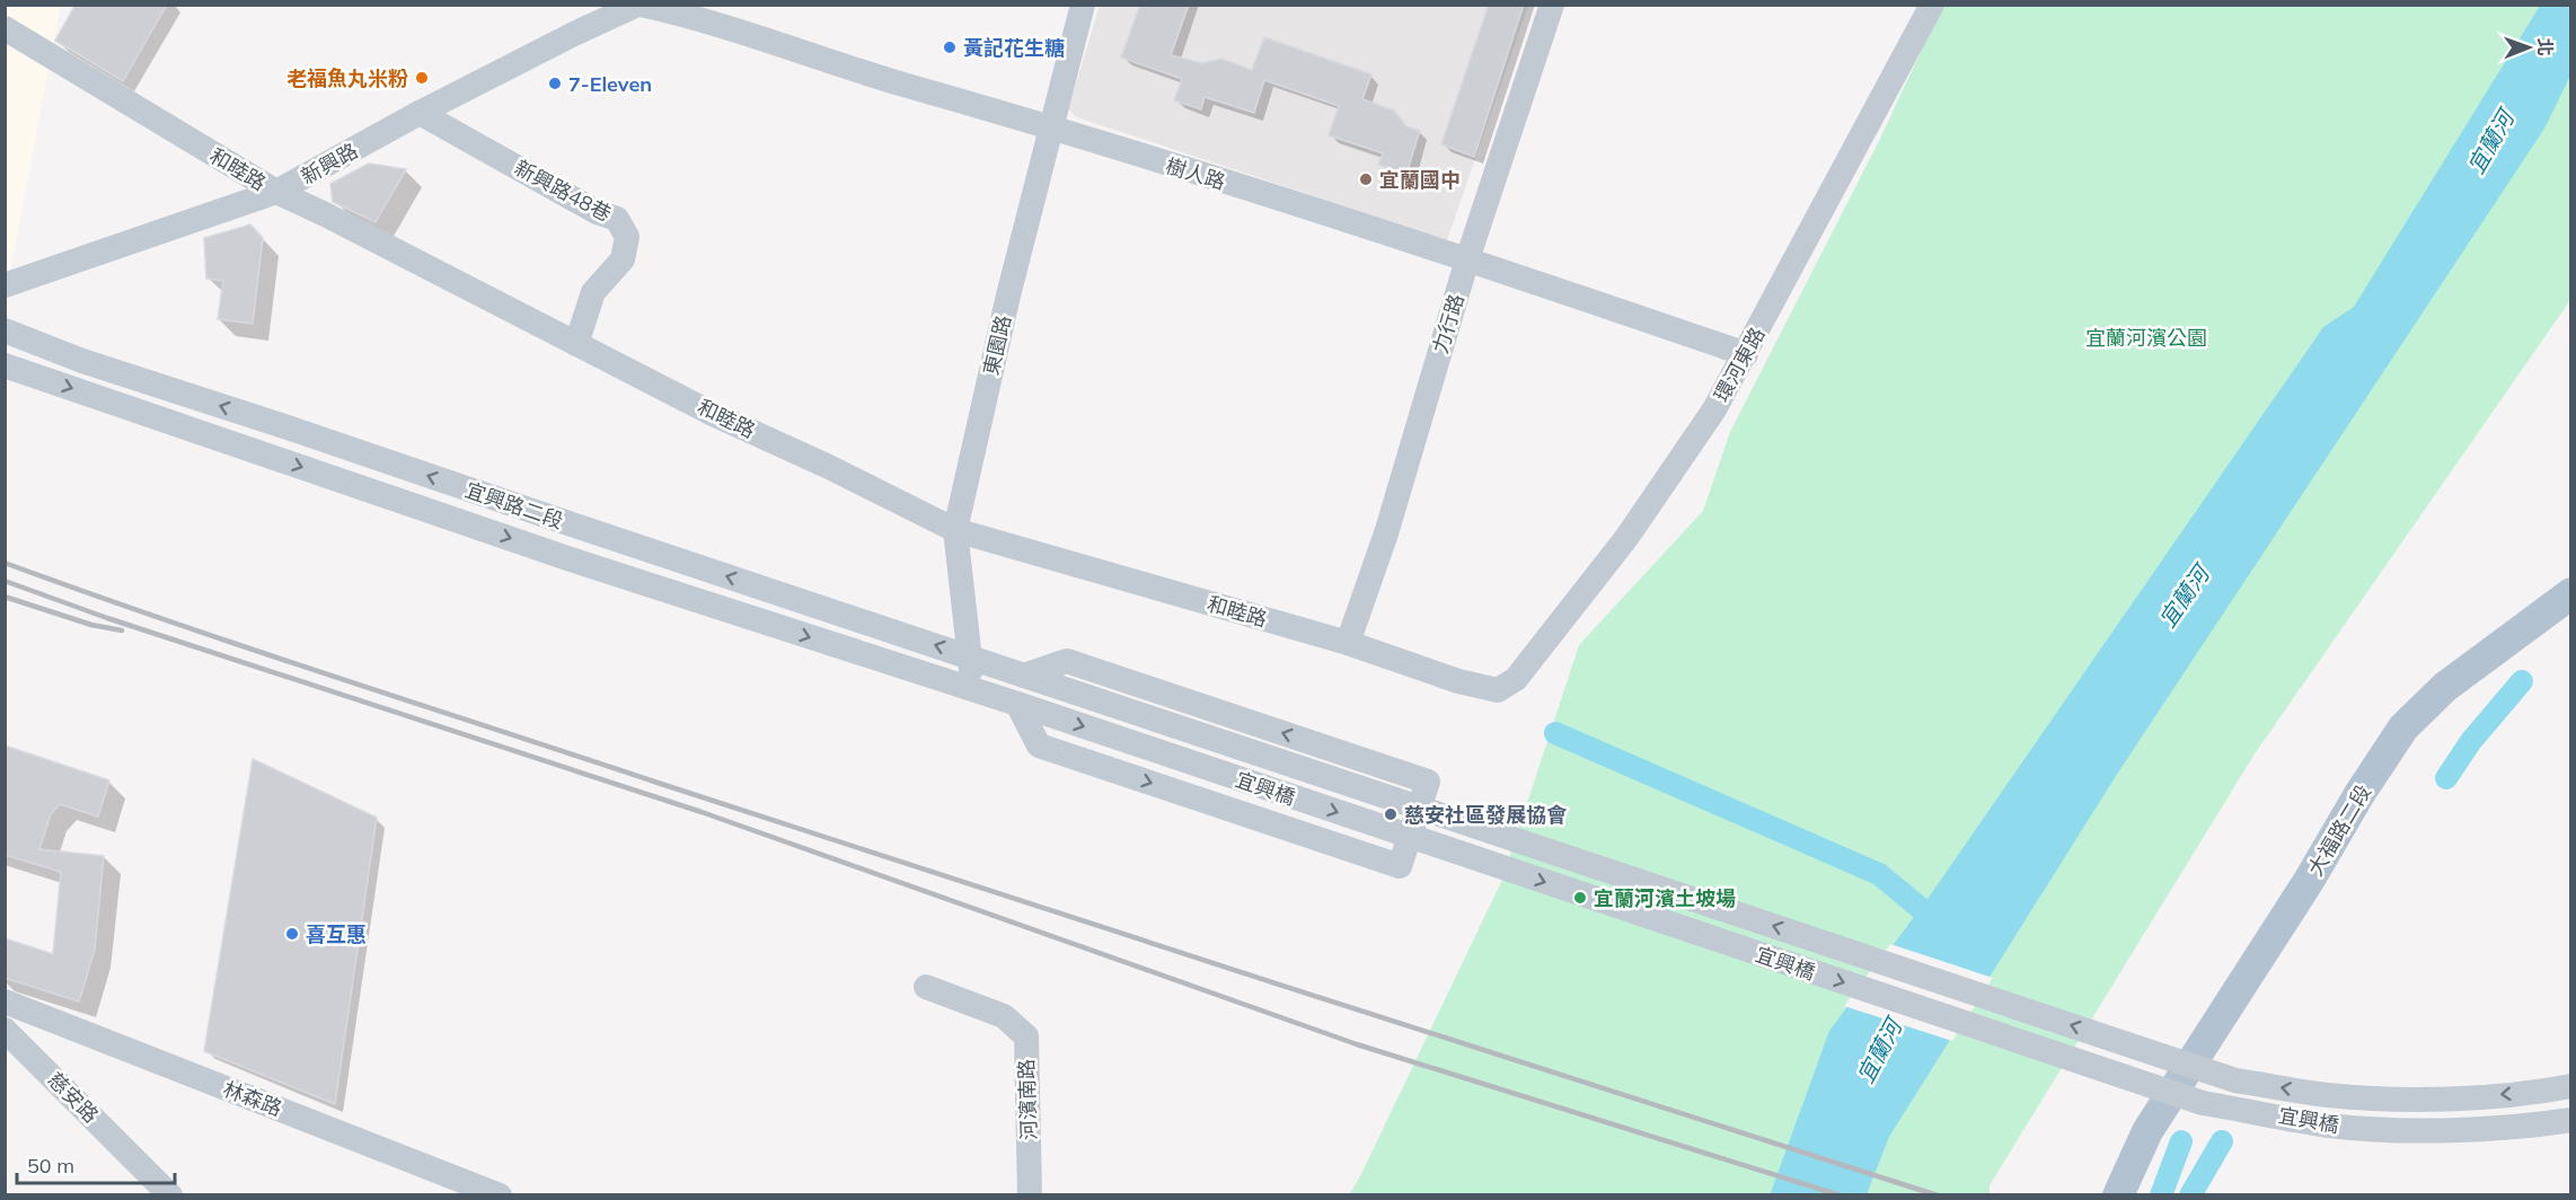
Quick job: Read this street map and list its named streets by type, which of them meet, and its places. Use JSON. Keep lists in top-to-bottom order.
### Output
{
  "streets": {
    "main road": ["大福路二段"],
    "street": [
      "新興路",
      "和睦路",
      "樹人路",
      "新興路48巷",
      "力行路",
      "東園路",
      "環河東路",
      "宜興路二段",
      "宜興橋",
      "慈安路",
      "林森路",
      "河濱南路"
    ]
  },
  "crossings": [
    ["新興路", "和睦路"],
    ["新興路", "樹人路"],
    ["新興路", "新興路48巷"],
    ["和睦路", "新興路48巷"],
    ["和睦路", "力行路"],
    ["和睦路", "東園路"],
    ["和睦路", "環河東路"],
    ["樹人路", "力行路"],
    ["樹人路", "東園路"],
    ["樹人路", "環河東路"],
    ["東園路", "宜興路二段"],
    ["宜興路二段", "宜興橋"]
  ],
  "water": ["宜蘭河"],
  "parks": ["宜蘭河濱公園"],
  "places": [
    "黃記花生糖",
    "老福魚丸米粉",
    "7-Eleven",
    "宜蘭國中",
    "慈安社區發展協會",
    "宜蘭河濱土坡場",
    "喜互惠"
  ],
  "scale_bar": "50 m",
  "north": "right"
}
